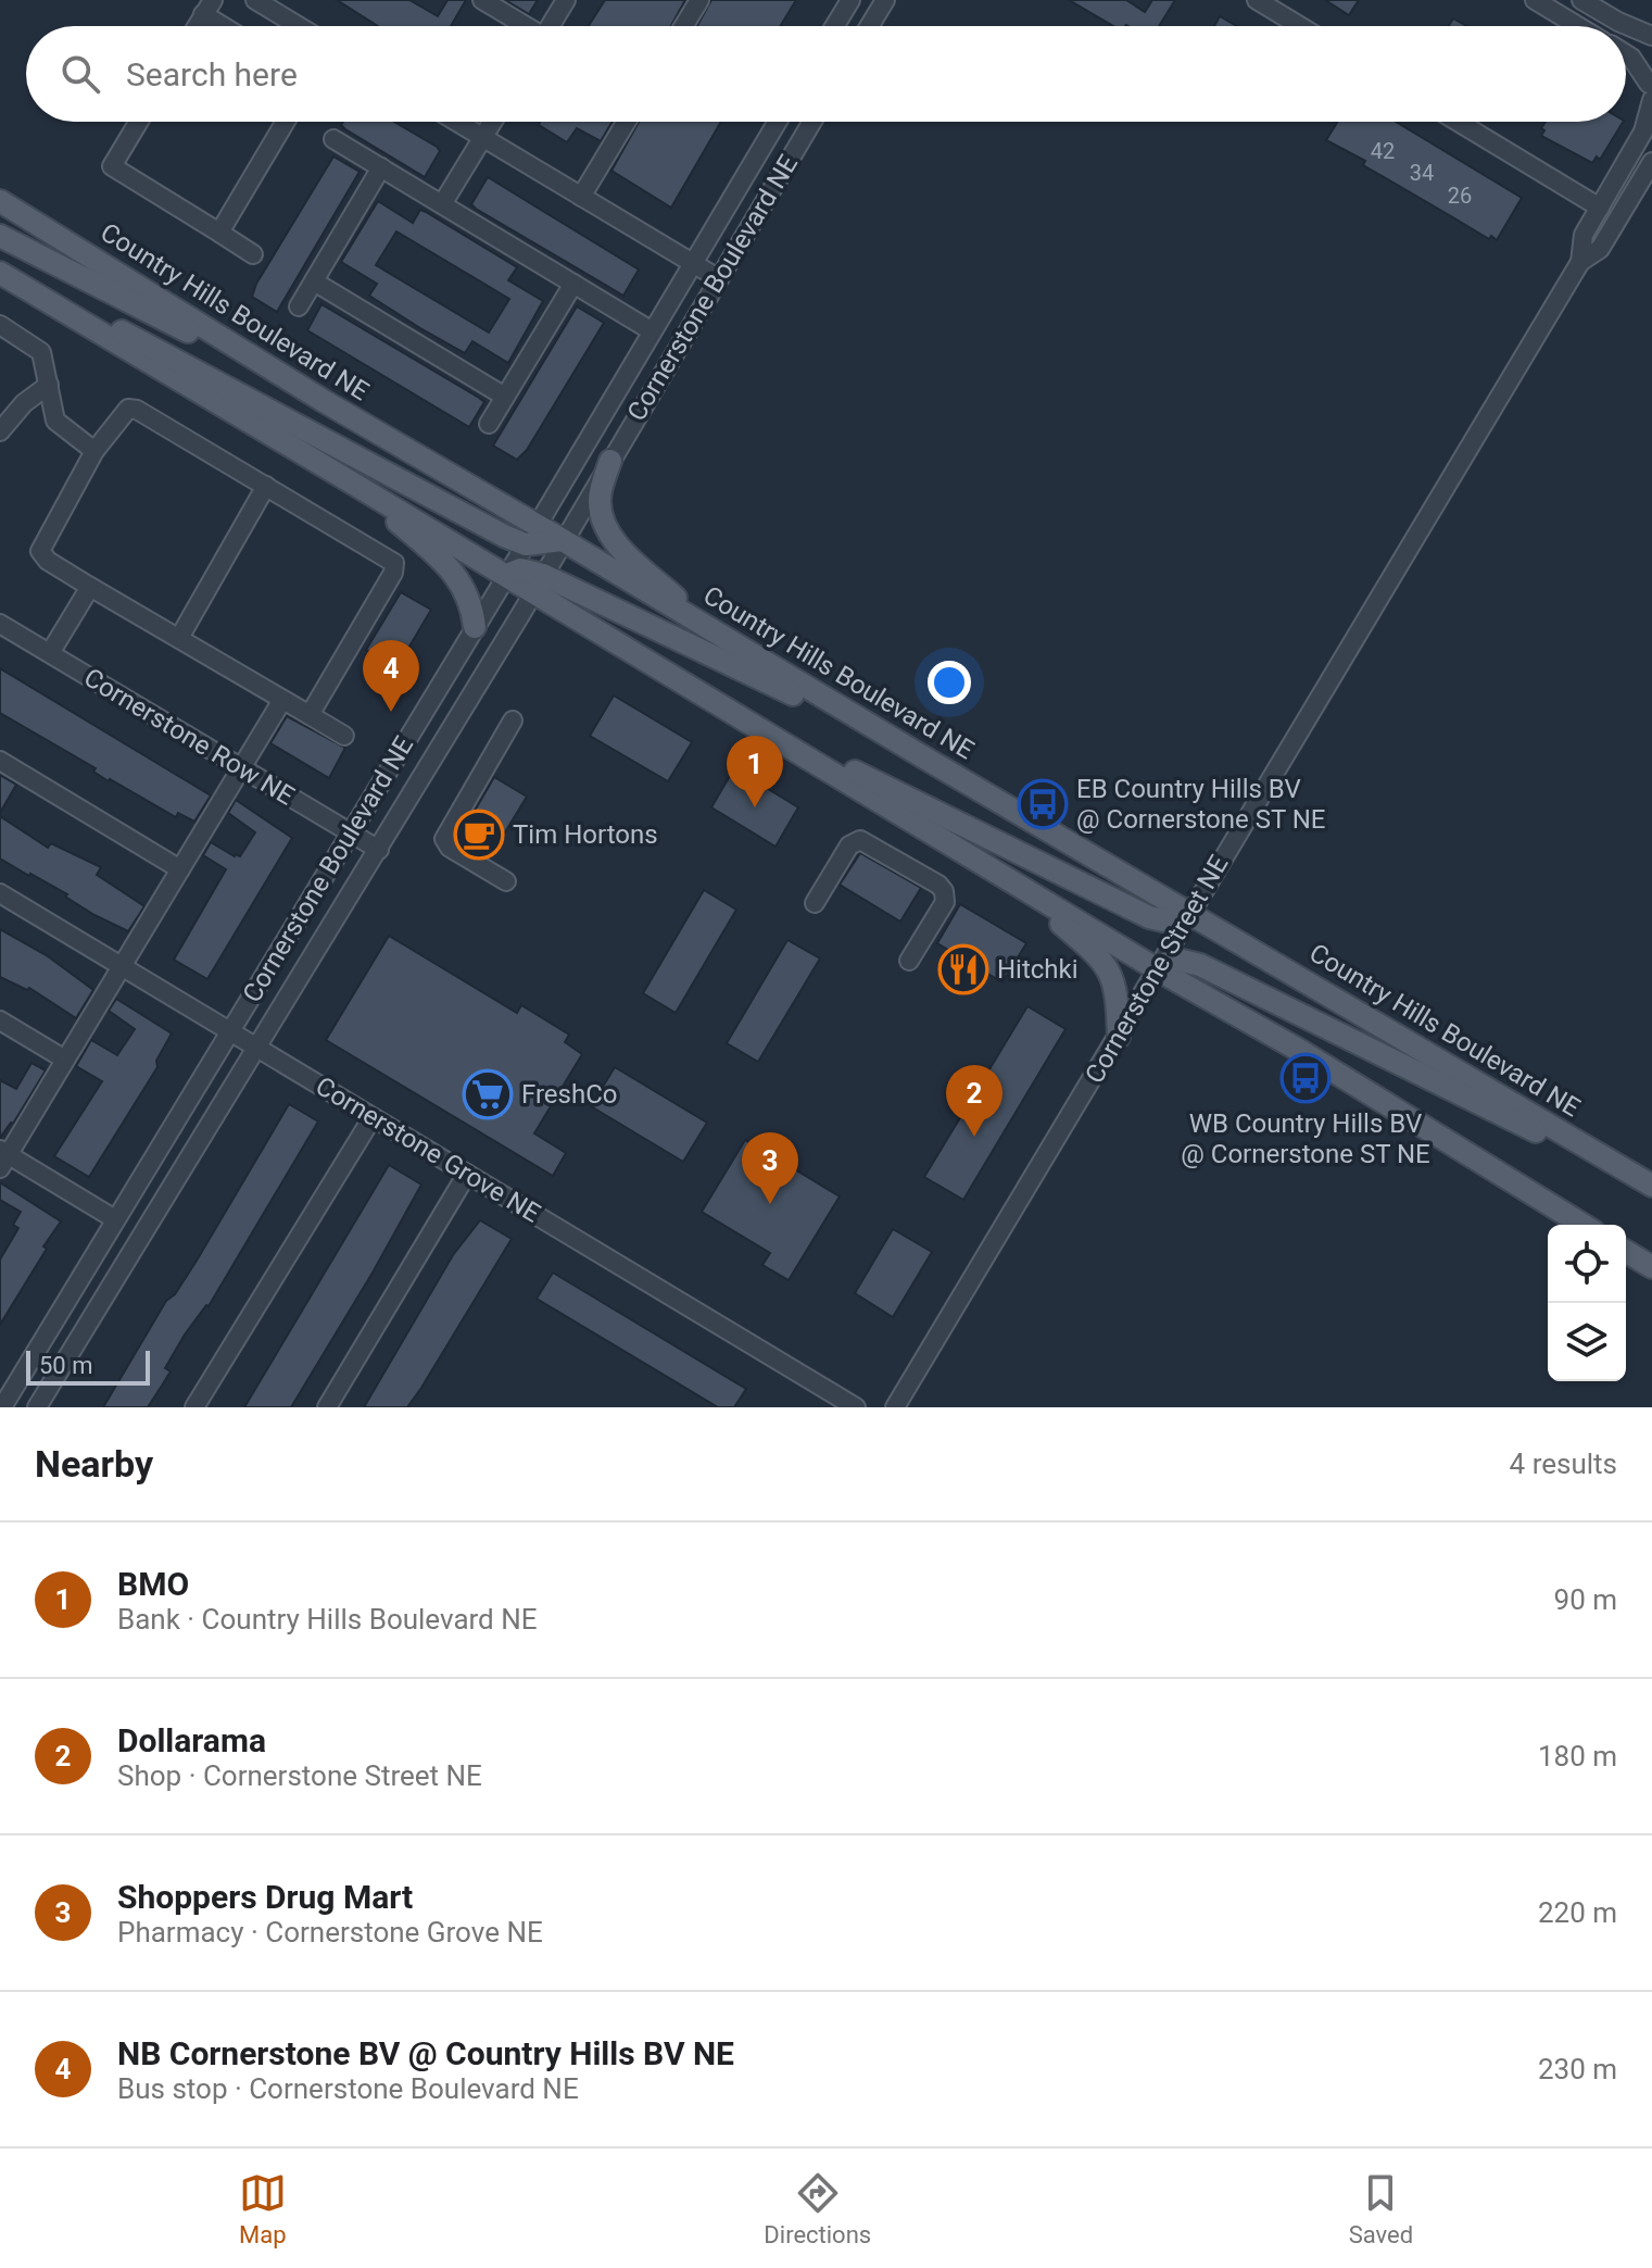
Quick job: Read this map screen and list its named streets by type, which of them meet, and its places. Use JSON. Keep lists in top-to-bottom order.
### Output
{
  "streets": {
    "main road": ["Country Hills Boulevard NE"],
    "street": [
      "Cornerstone Boulevard NE",
      "Cornerstone Row NE",
      "Cornerstone Street NE",
      "Cornerstone Grove NE"
    ]
  },
  "crossings": [
    ["Cornerstone Boulevard NE", "Country Hills Boulevard NE"],
    ["Cornerstone Boulevard NE", "Cornerstone Row NE"],
    ["Cornerstone Boulevard NE", "Cornerstone Grove NE"],
    ["Country Hills Boulevard NE", "Cornerstone Street NE"]
  ],
  "places": {
    "bus stop": ["EB Country Hills BV @ Cornerstone ST NE", "WB Country Hills BV @ Cornerstone ST NE"],
    "cafe": ["Tim Hortons"],
    "restaurant": ["Hitchki"],
    "supermarket": ["FreshCo"]
  },
  "house_numbers": ["42", "34", "26"],
  "scale_bar": "50 m",
  "page": {
    "search": "Search here",
    "pins": [
      "4",
      "1",
      "2",
      "3"
    ],
    "scale": "50 m",
    "heading": ["Nearby", "4 results"],
    "list": [
      {
        "mark": "1",
        "name": "BMO",
        "note": "Bank · Country Hills Boulevard NE",
        "value": "90 m"
      },
      {
        "mark": "2",
        "name": "Dollarama",
        "note": "Shop · Cornerstone Street NE",
        "value": "180 m"
      },
      {
        "mark": "3",
        "name": "Shoppers Drug Mart",
        "note": "Pharmacy · Cornerstone Grove NE",
        "value": "220 m"
      },
      {
        "mark": "4",
        "name": "NB Cornerstone BV @ Country Hills BV NE",
        "note": "Bus stop · Cornerstone Boulevard NE",
        "value": "230 m"
      }
    ],
    "nav": ["Map", "Directions", "Saved"]
  }
}
